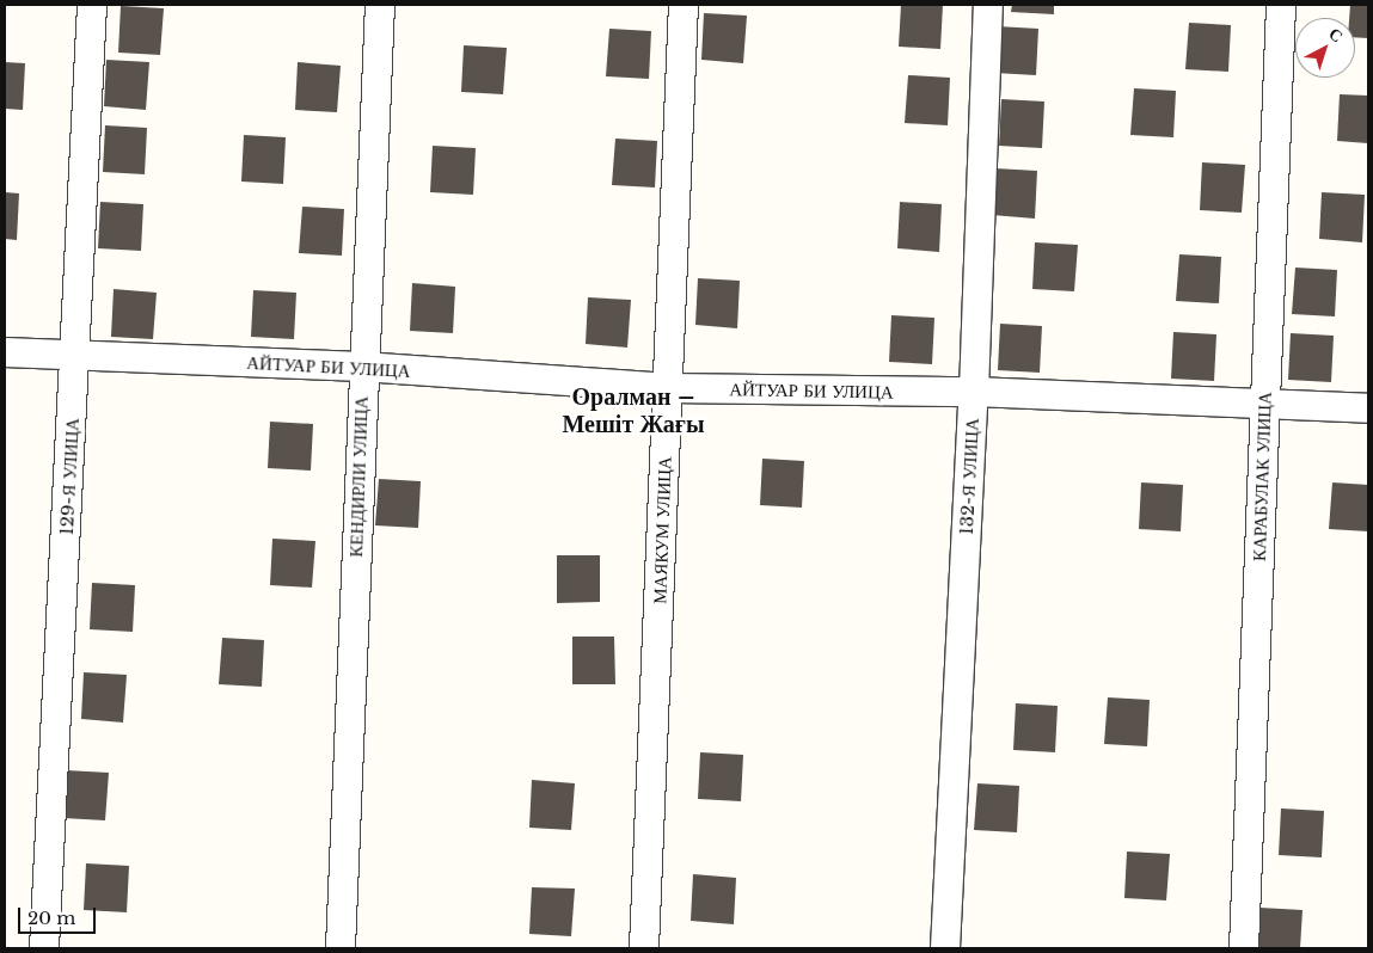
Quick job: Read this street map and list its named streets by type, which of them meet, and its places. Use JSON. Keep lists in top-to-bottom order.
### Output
{
  "streets": {
    "street": [
      "АЙТУАР БИ УЛИЦА",
      "129-Я УЛИЦА",
      "КЕНДИРЛИ УЛИЦА",
      "132-Я УЛИЦА",
      "КАРАБУЛАК УЛИЦА",
      "МАЯКУМ УЛИЦА"
    ]
  },
  "crossings": [
    ["АЙТУАР БИ УЛИЦА", "129-Я УЛИЦА"],
    ["АЙТУАР БИ УЛИЦА", "КЕНДИРЛИ УЛИЦА"],
    ["АЙТУАР БИ УЛИЦА", "132-Я УЛИЦА"],
    ["АЙТУАР БИ УЛИЦА", "КАРАБУЛАК УЛИЦА"],
    ["АЙТУАР БИ УЛИЦА", "МАЯКУМ УЛИЦА"]
  ],
  "districts": ["Оралман – Мешіт Жағы"],
  "scale_bar": "20 m",
  "north": "top right"
}
